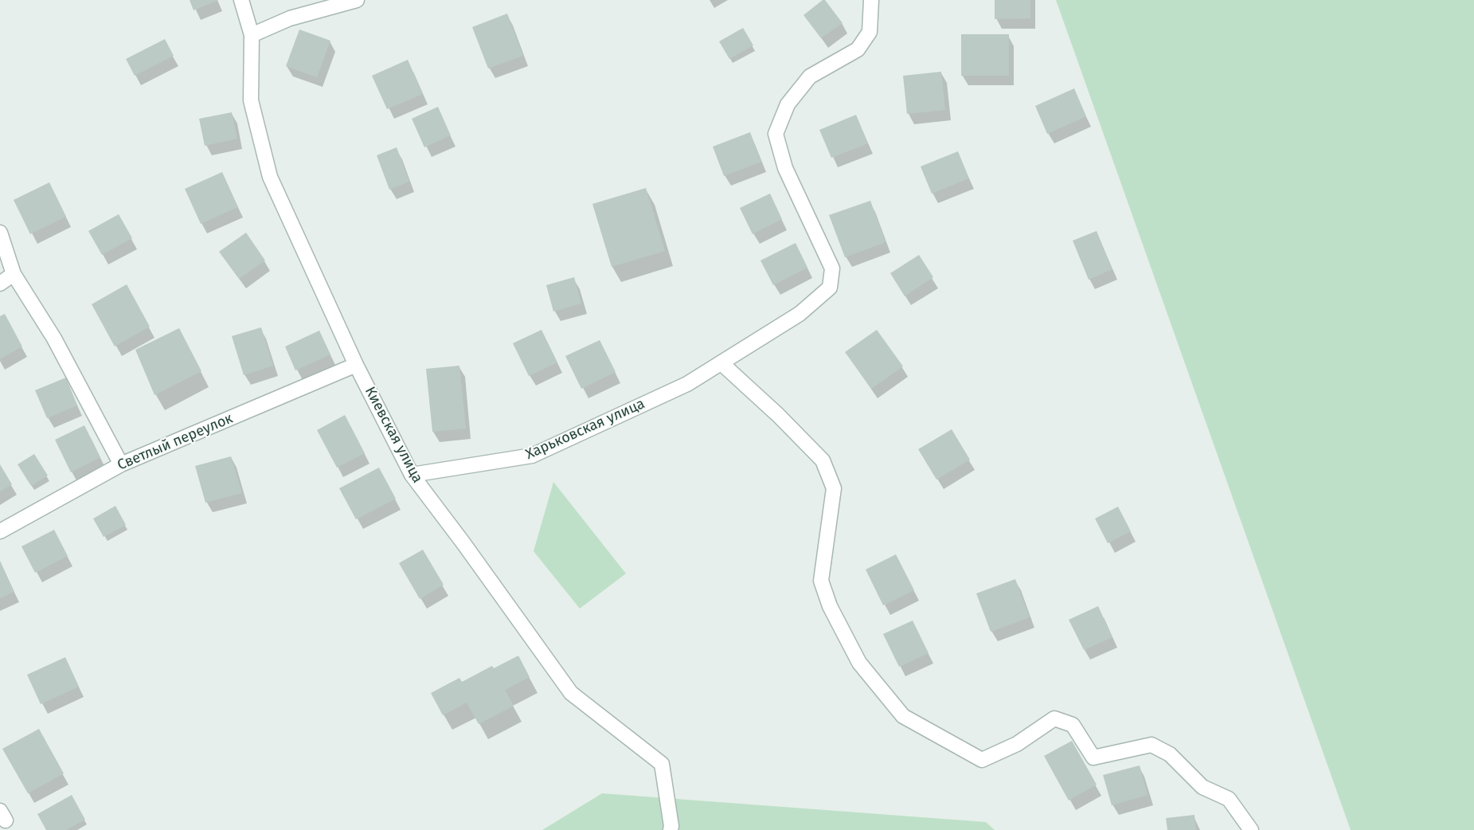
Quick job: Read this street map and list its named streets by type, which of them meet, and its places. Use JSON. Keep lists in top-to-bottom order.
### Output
{
  "streets": {
    "street": ["Харьковская улица", "Киевская улица", "Светлый переулок"]
  },
  "crossings": [
    ["Харьковская улица", "Киевская улица"],
    ["Киевская улица", "Светлый переулок"]
  ]
}
